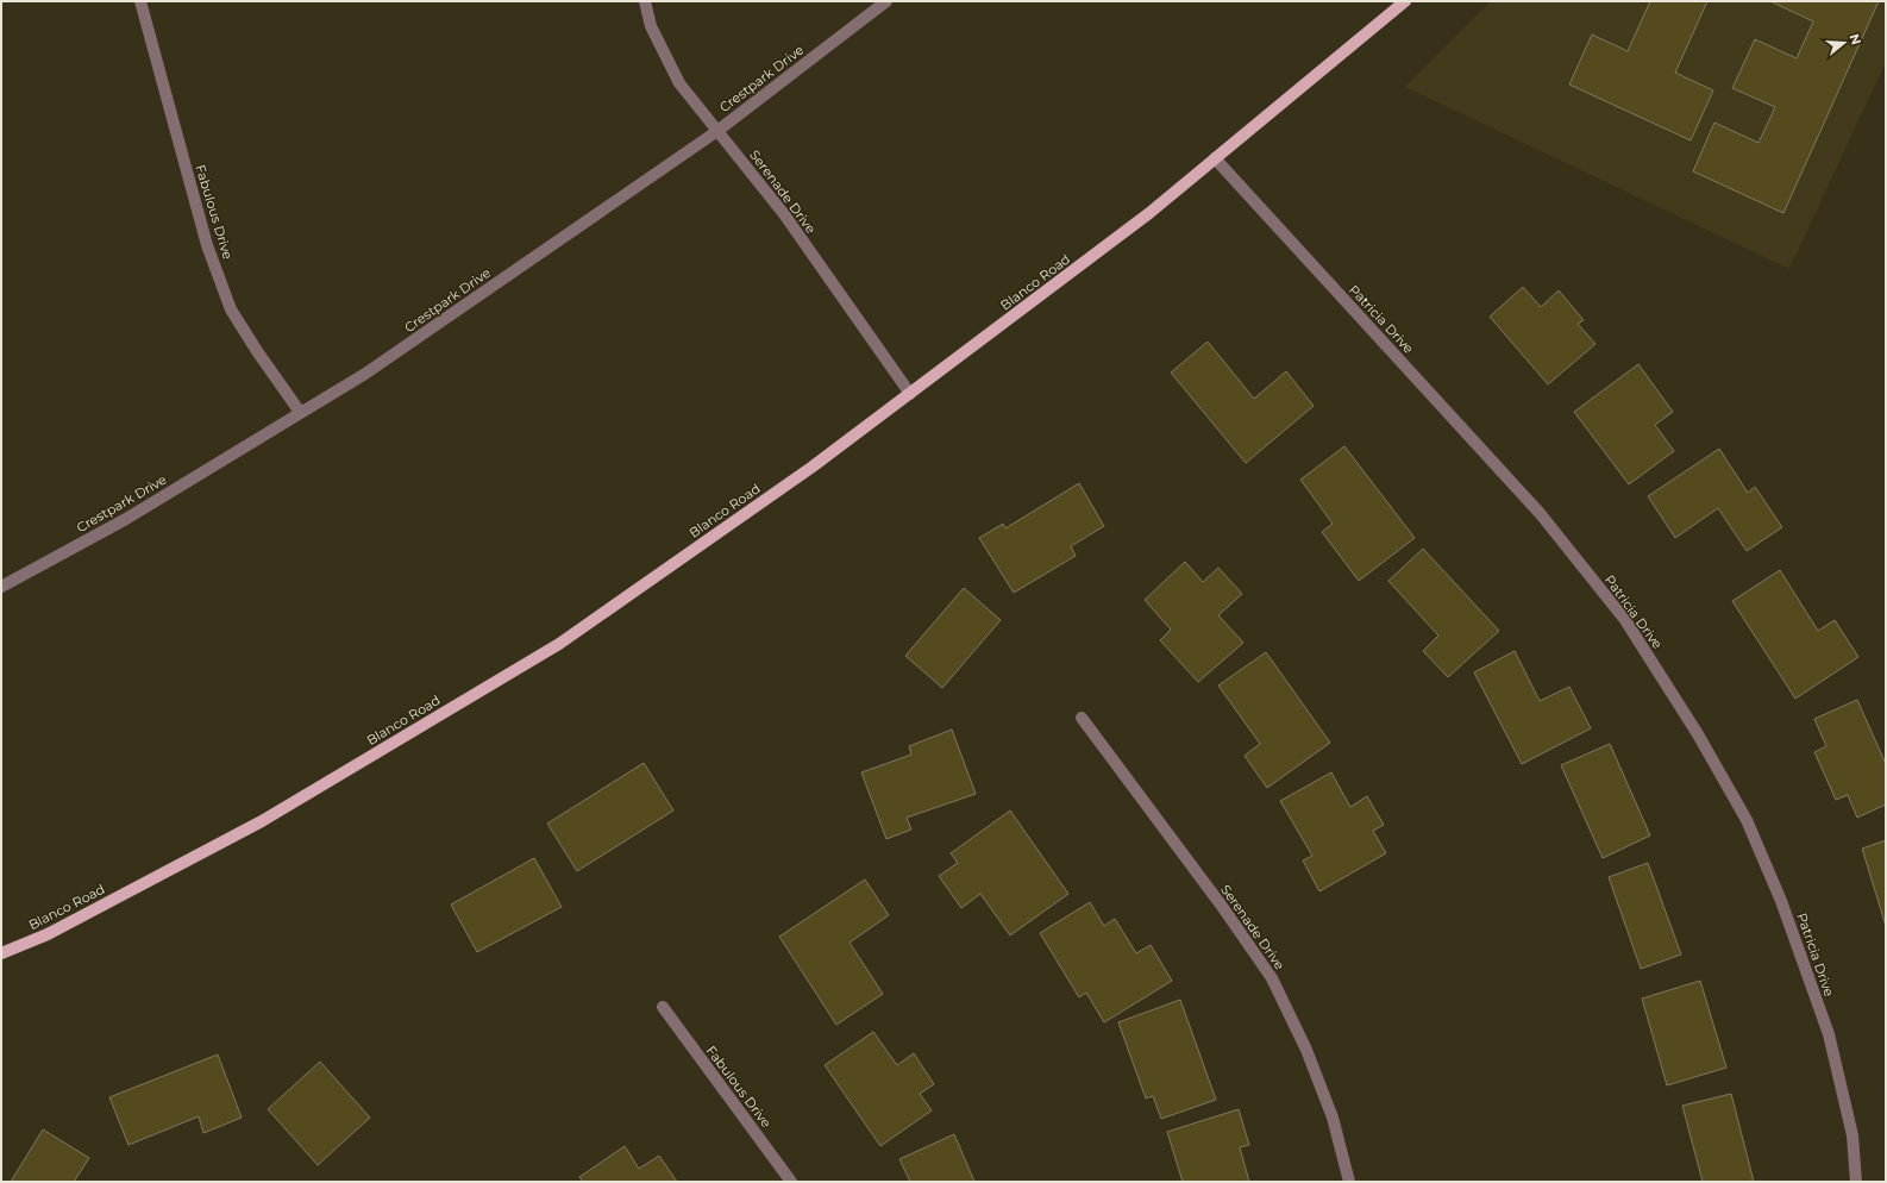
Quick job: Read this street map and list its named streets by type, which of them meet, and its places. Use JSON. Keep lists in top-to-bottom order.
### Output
{
  "streets": {
    "main road": ["Blanco Road"],
    "street": [
      "Crestpark Drive",
      "Serenade Drive",
      "Fabulous Drive",
      "Patricia Drive"
    ]
  },
  "crossings": [
    ["Crestpark Drive", "Serenade Drive"],
    ["Crestpark Drive", "Fabulous Drive"],
    ["Serenade Drive", "Blanco Road"],
    ["Blanco Road", "Patricia Drive"]
  ],
  "north": "right"
}
